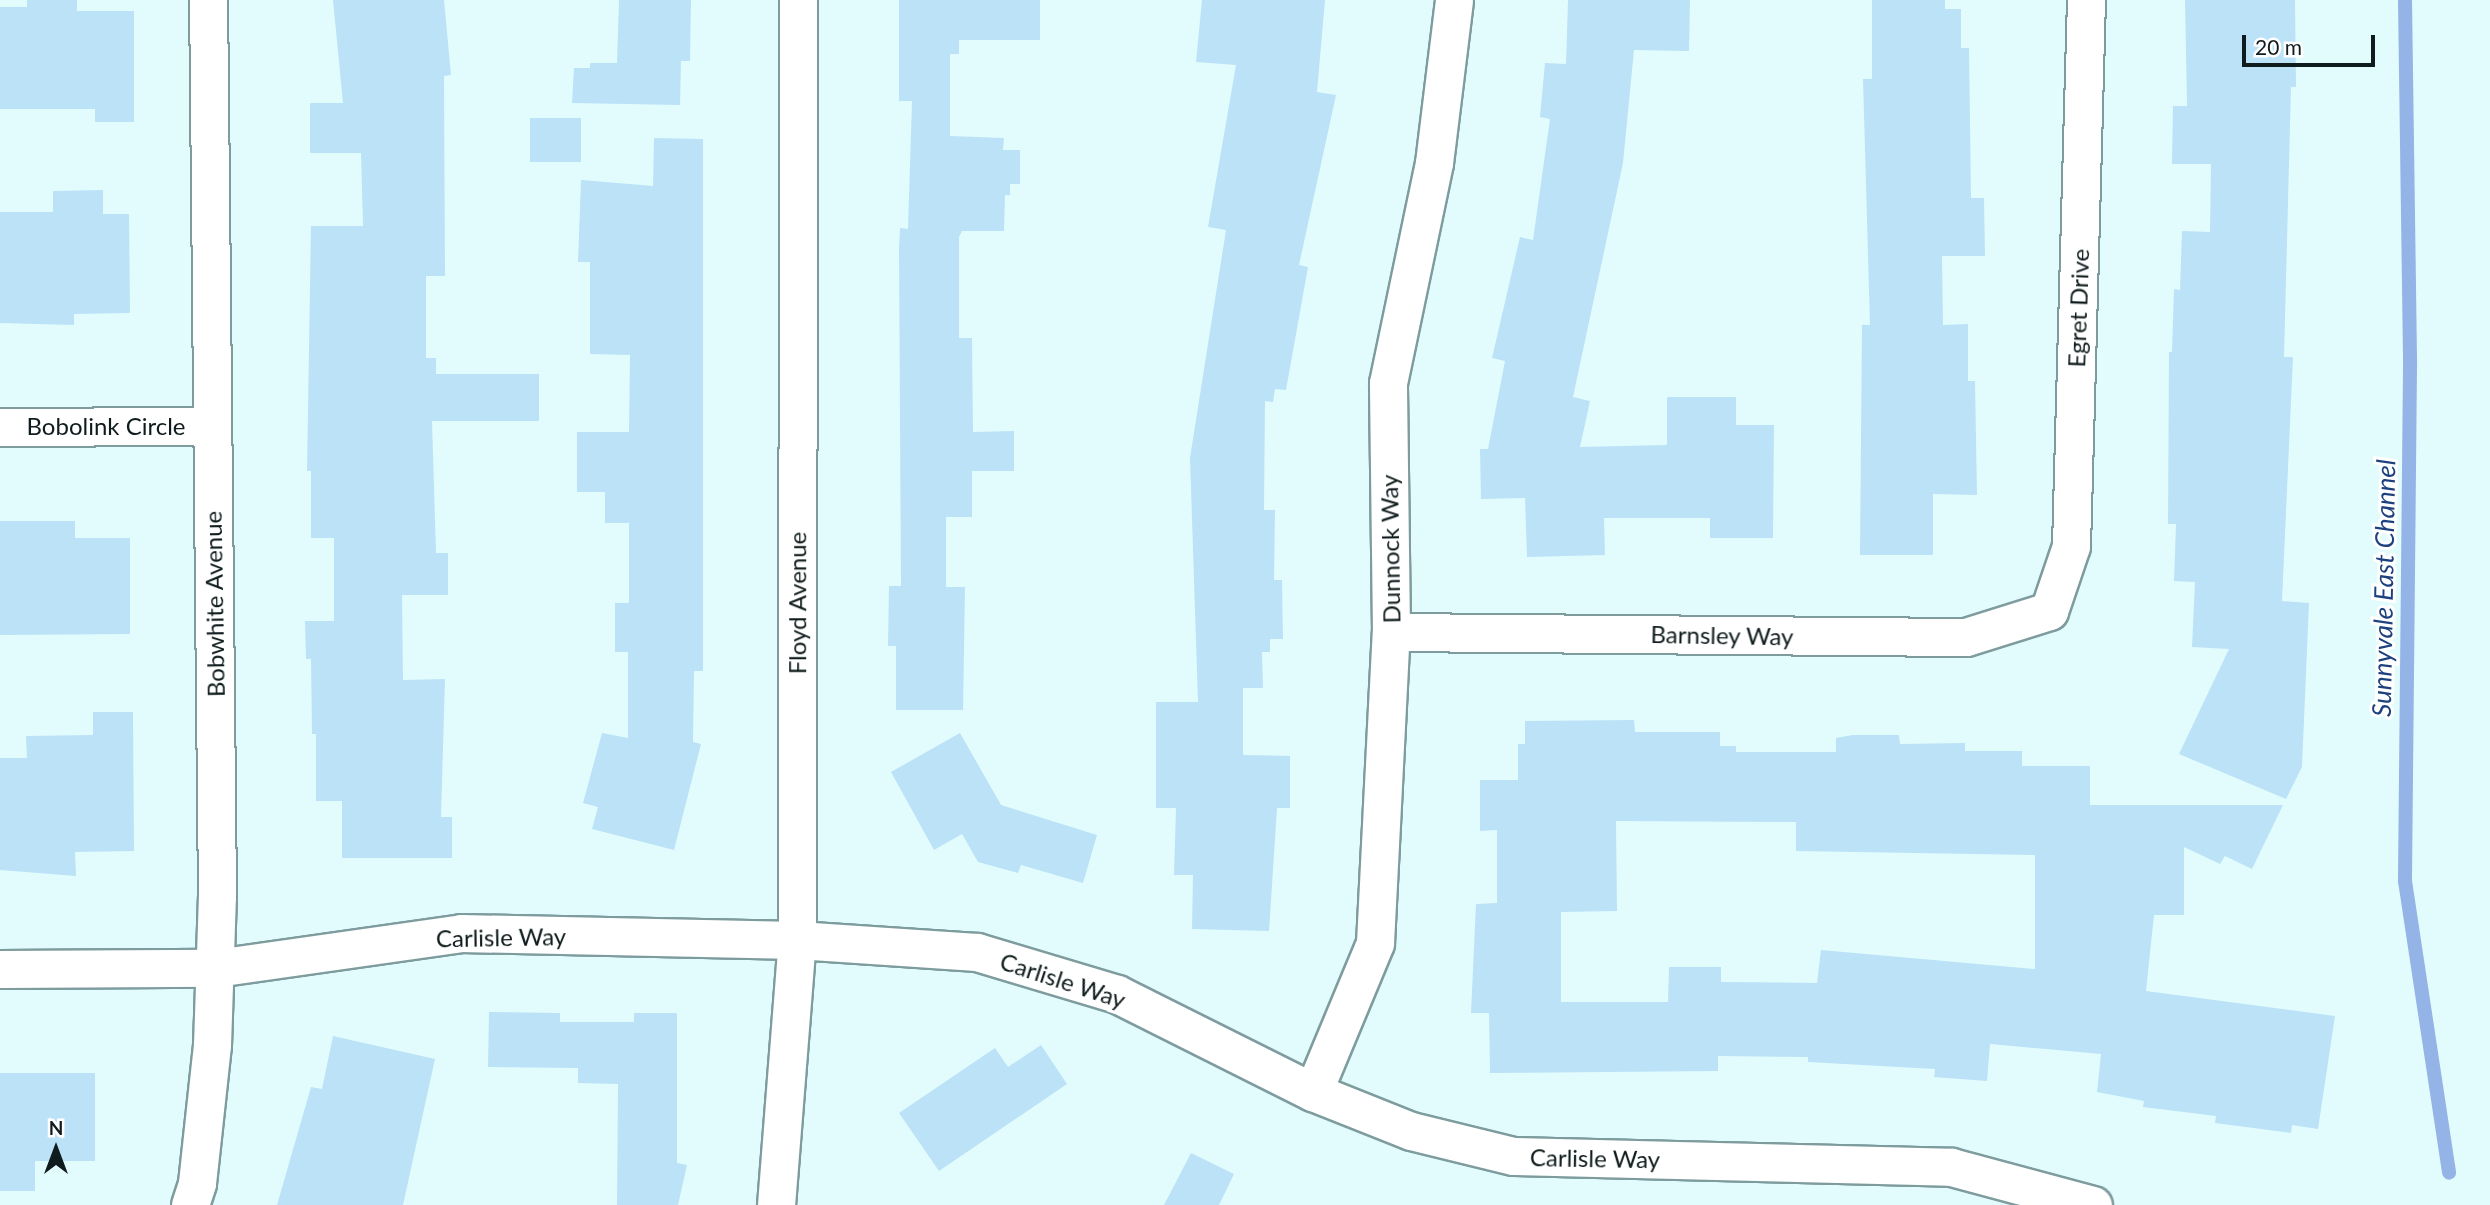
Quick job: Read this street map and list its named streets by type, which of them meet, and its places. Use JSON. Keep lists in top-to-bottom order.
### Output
{
  "streets": {
    "street": [
      "Egret Drive",
      "Bobolink Circle",
      "Dunnock Way",
      "Floyd Avenue",
      "Bobwhite Avenue",
      "Barnsley Way",
      "Carlisle Way"
    ]
  },
  "crossings": [
    ["Egret Drive", "Barnsley Way"],
    ["Bobolink Circle", "Bobwhite Avenue"],
    ["Dunnock Way", "Barnsley Way"],
    ["Dunnock Way", "Carlisle Way"],
    ["Floyd Avenue", "Carlisle Way"],
    ["Bobwhite Avenue", "Carlisle Way"]
  ],
  "water": ["Sunnyvale East Channel"],
  "scale_bar": "20 m",
  "north": "top"
}
